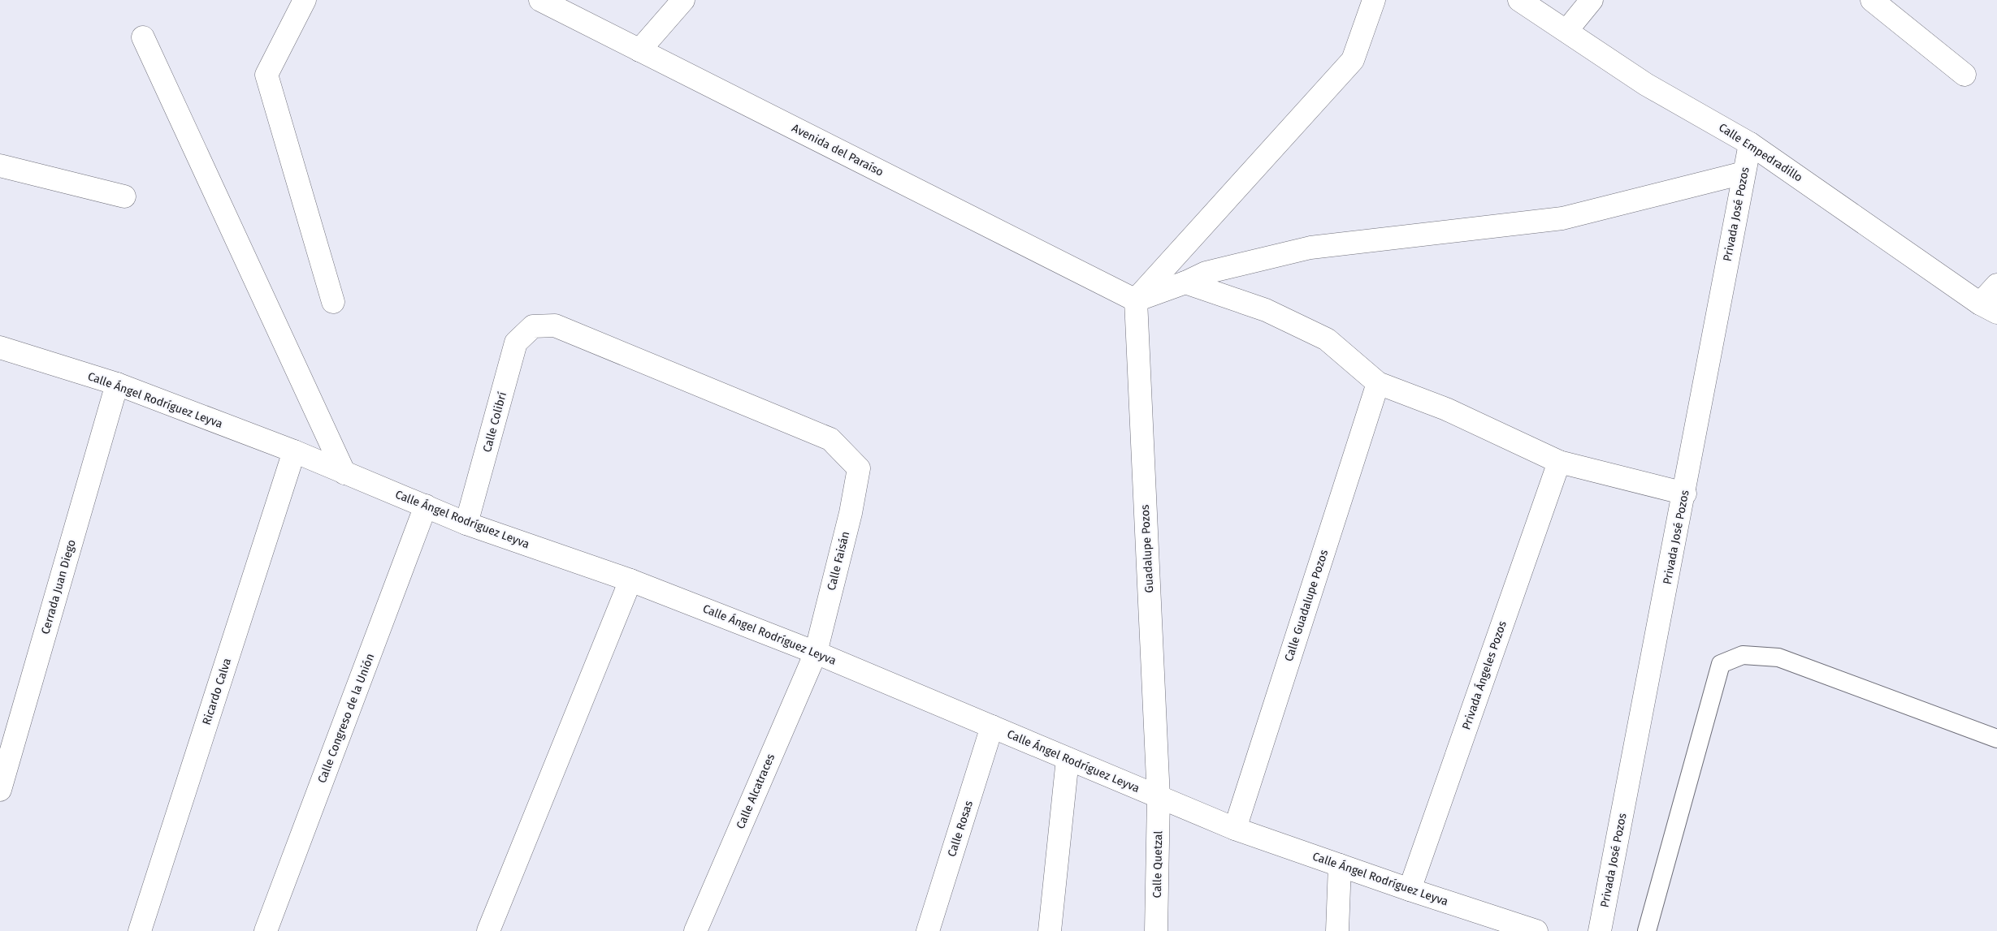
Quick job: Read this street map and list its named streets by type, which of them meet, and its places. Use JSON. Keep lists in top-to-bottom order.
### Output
{
  "streets": {
    "street": [
      "Avenida del Paraíso",
      "Calle Empedradillo",
      "Privada José Pozos",
      "Calle Ángel Rodríguez Leyva",
      "Calle Colibrí",
      "Guadalupe Pozos",
      "Calle Faisán",
      "Cerrada Juan Diego",
      "Calle Guadalupe Pozos",
      "Privada Ángeles Pozos",
      "Ricardo Calva",
      "Calle Congreso de la Unión",
      "Calle Alcatraces",
      "Calle Rosas",
      "Calle Quetzal"
    ]
  },
  "crossings": [
    ["Avenida del Paraíso", "Guadalupe Pozos"],
    ["Calle Empedradillo", "Privada José Pozos"],
    ["Calle Ángel Rodríguez Leyva", "Calle Colibrí"],
    ["Calle Ángel Rodríguez Leyva", "Guadalupe Pozos"],
    ["Calle Ángel Rodríguez Leyva", "Calle Faisán"],
    ["Calle Ángel Rodríguez Leyva", "Cerrada Juan Diego"],
    ["Calle Ángel Rodríguez Leyva", "Calle Guadalupe Pozos"],
    ["Calle Ángel Rodríguez Leyva", "Privada Ángeles Pozos"],
    ["Calle Ángel Rodríguez Leyva", "Ricardo Calva"],
    ["Calle Ángel Rodríguez Leyva", "Calle Congreso de la Unión"],
    ["Calle Ángel Rodríguez Leyva", "Calle Alcatraces"],
    ["Calle Ángel Rodríguez Leyva", "Calle Rosas"],
    ["Calle Ángel Rodríguez Leyva", "Calle Quetzal"],
    ["Calle Colibrí", "Calle Faisán"],
    ["Guadalupe Pozos", "Calle Quetzal"],
    ["Calle Faisán", "Calle Alcatraces"]
  ]
}
